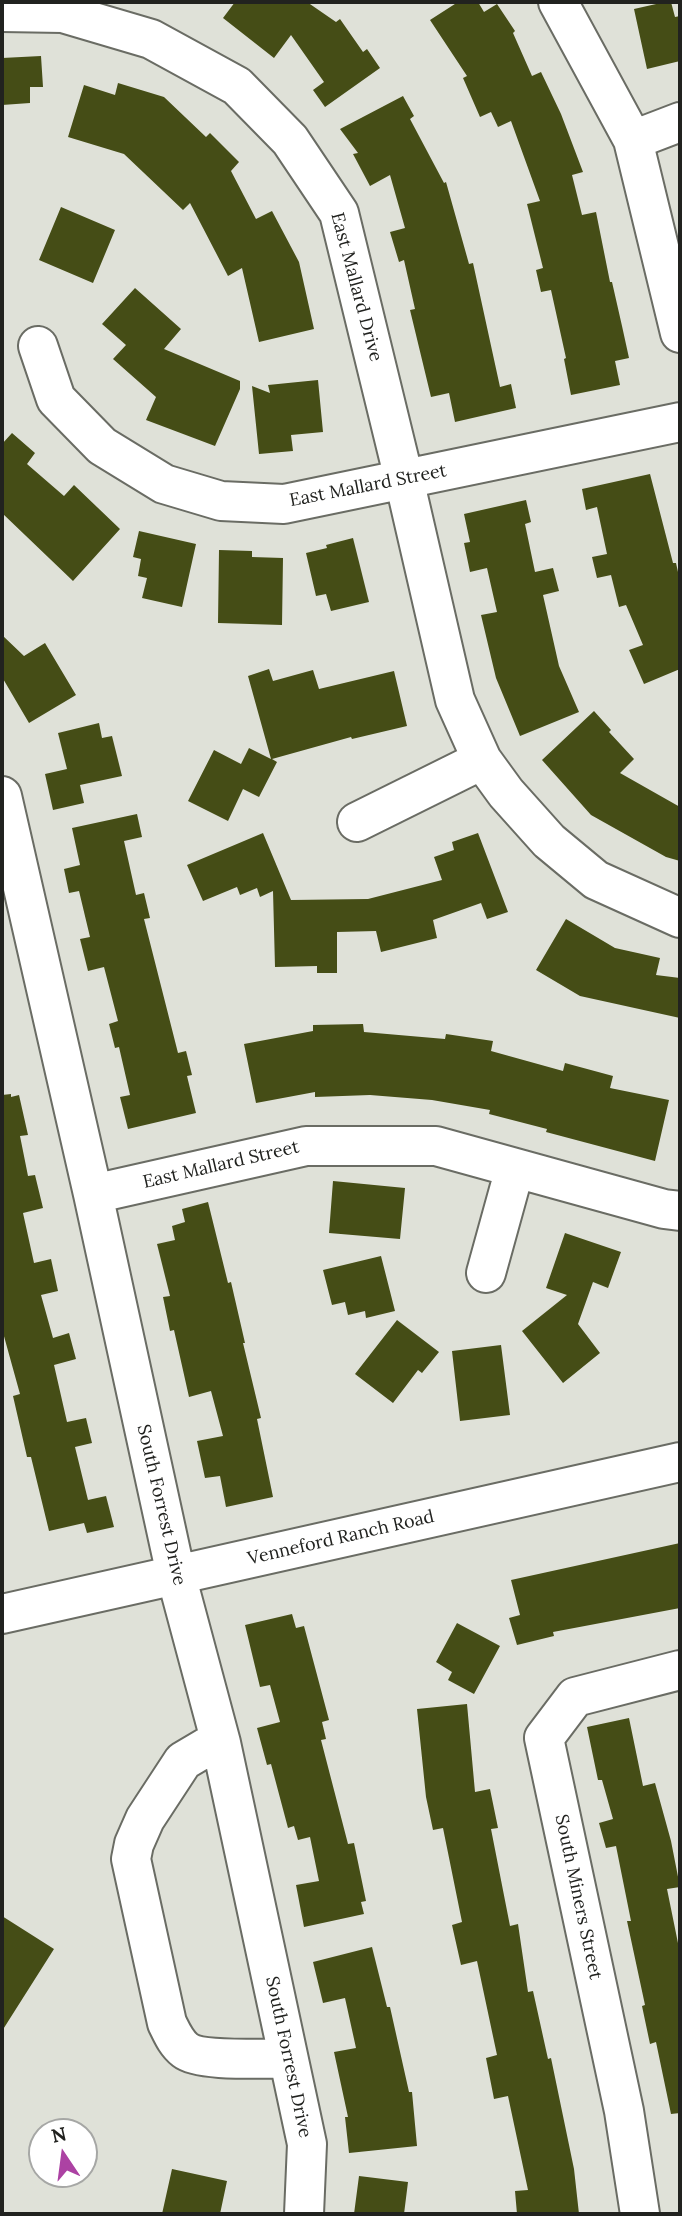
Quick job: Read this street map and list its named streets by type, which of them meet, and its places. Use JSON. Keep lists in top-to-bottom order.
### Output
{
  "streets": {
    "street": [
      "East Mallard Drive",
      "East Mallard Street",
      "South Forrest Drive",
      "Venneford Ranch Road",
      "South Miners Street"
    ]
  },
  "crossings": [
    ["East Mallard Drive", "East Mallard Street"],
    ["East Mallard Street", "South Forrest Drive"],
    ["South Forrest Drive", "Venneford Ranch Road"]
  ],
  "north": "top"
}
